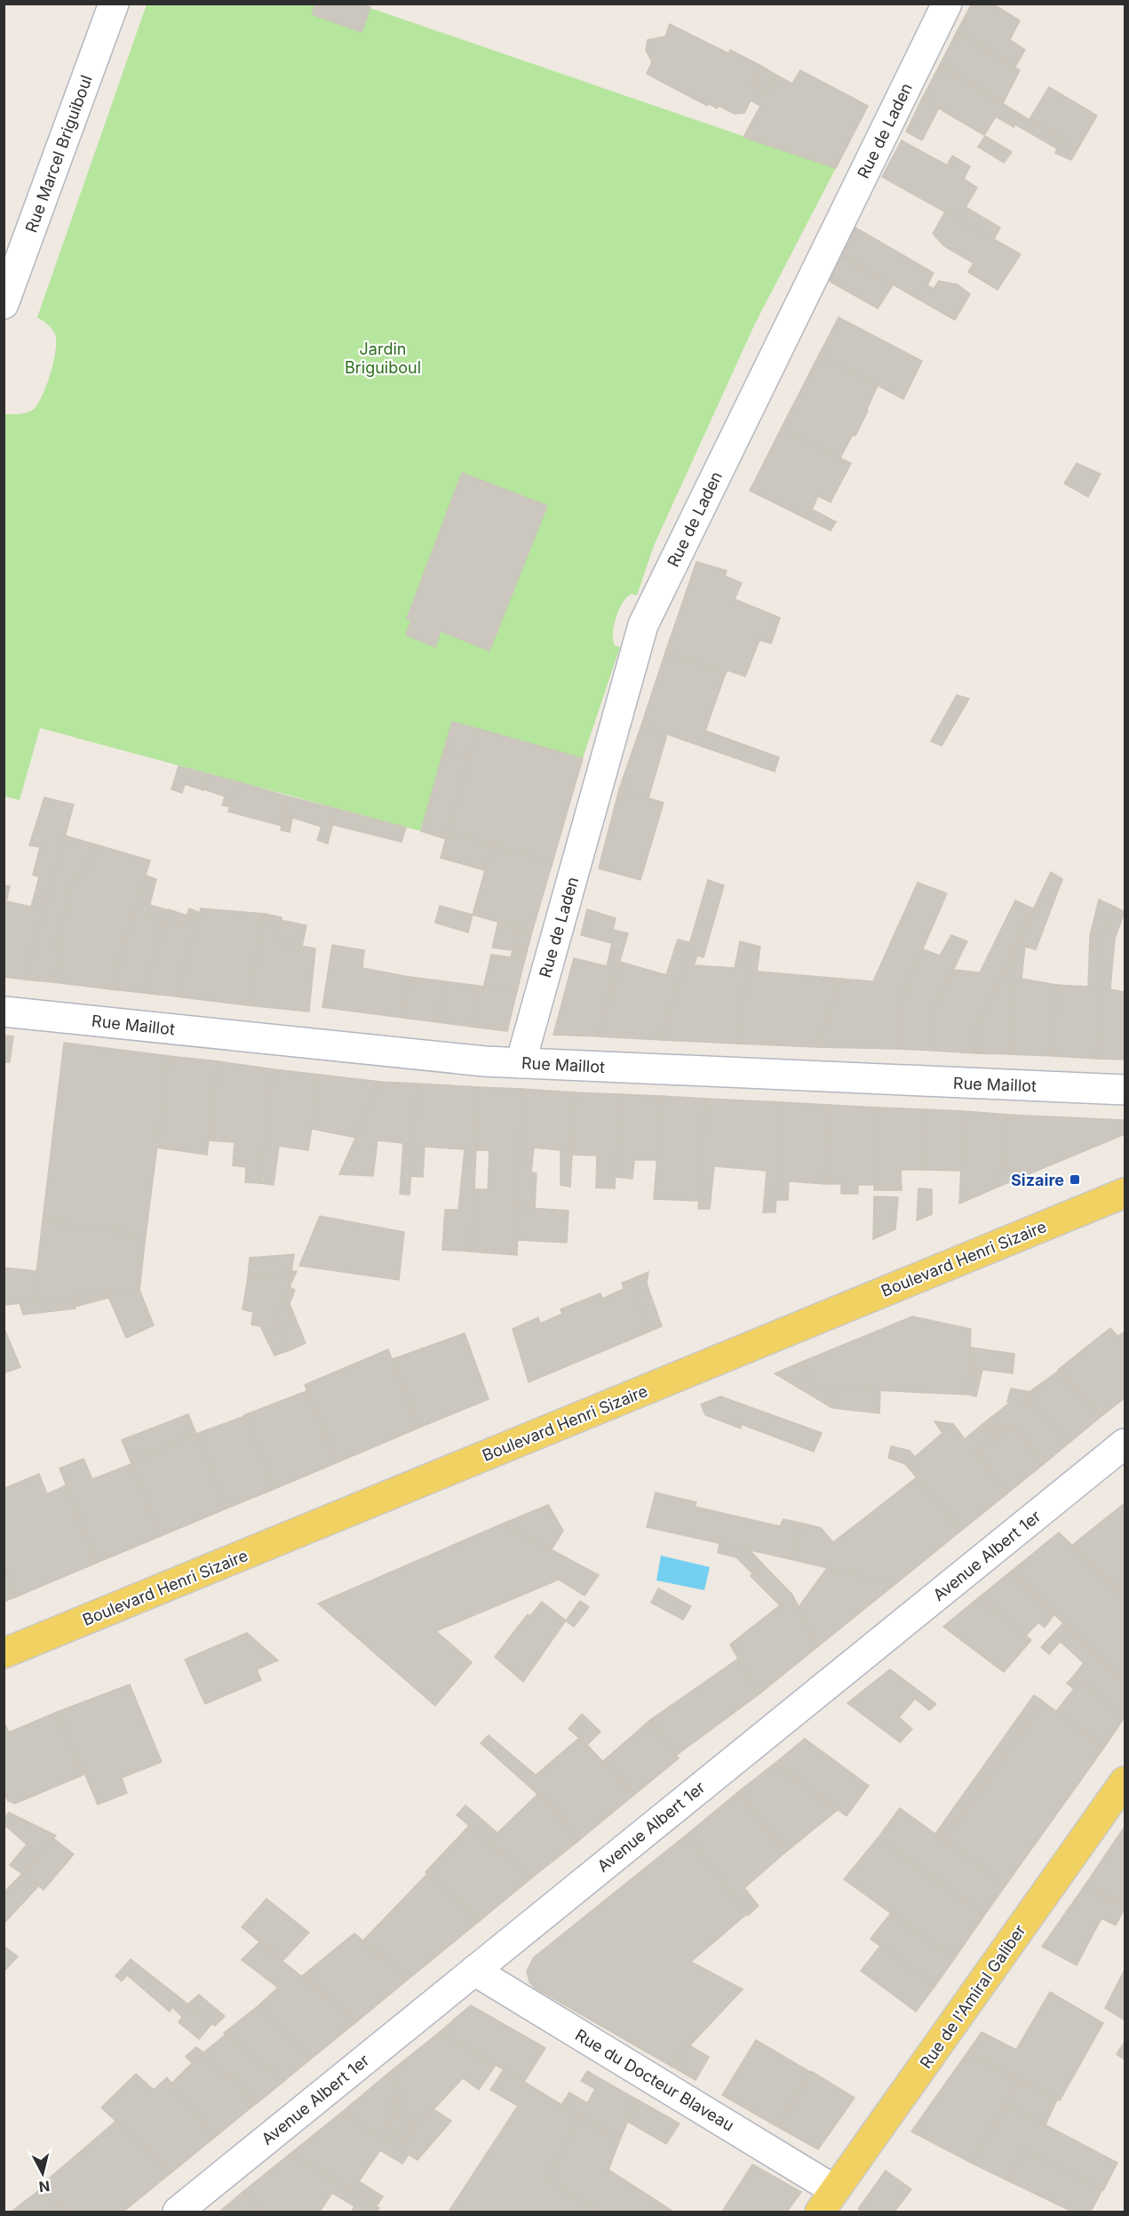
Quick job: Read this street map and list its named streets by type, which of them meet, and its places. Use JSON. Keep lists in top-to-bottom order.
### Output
{
  "streets": {
    "main road": ["Boulevard Henri Sizaire", "Rue de l'Amiral Galiber"],
    "street": [
      "Rue de Laden",
      "Rue Marcel Briguiboul",
      "Rue Maillot",
      "Avenue Albert 1er",
      "Rue du Docteur Blaveau"
    ]
  },
  "crossings": [
    ["Rue de Laden", "Rue Maillot"],
    ["Avenue Albert 1er", "Rue du Docteur Blaveau"],
    ["Rue de l'Amiral Galiber", "Rue du Docteur Blaveau"]
  ],
  "parks": ["Jardin Briguiboul"],
  "places": {
    "transit": ["Sizaire"]
  },
  "north": "bottom"
}
